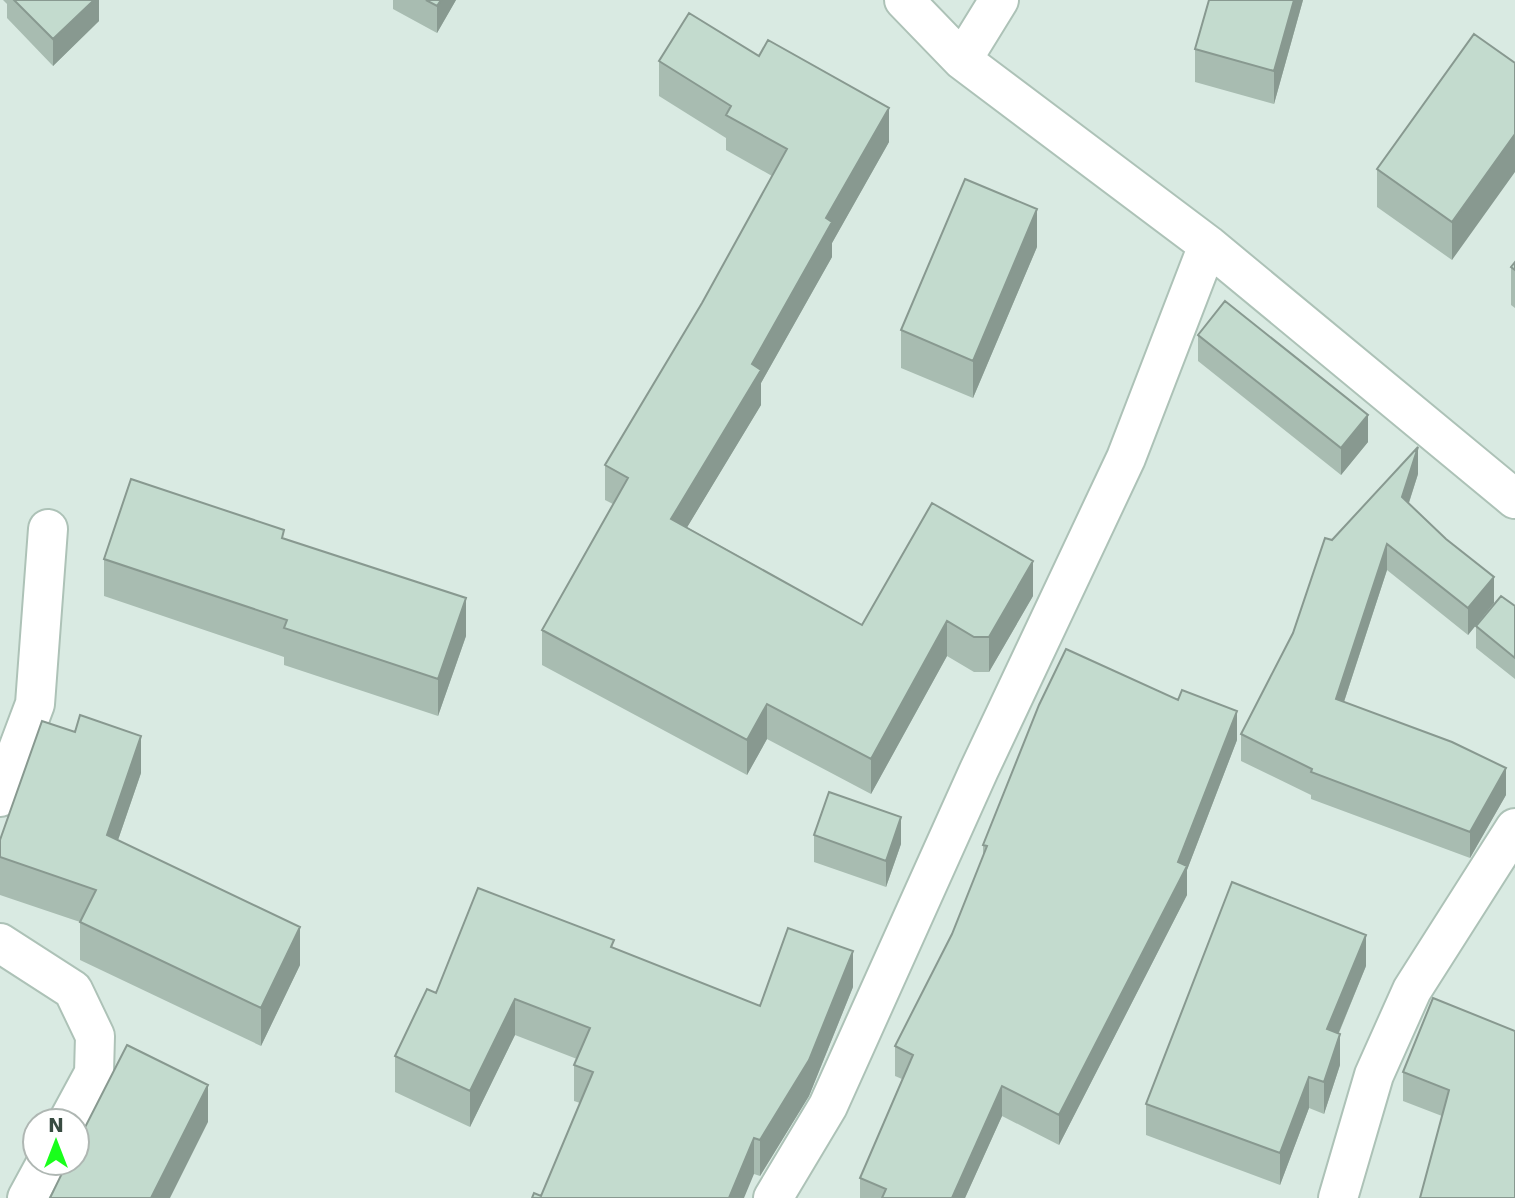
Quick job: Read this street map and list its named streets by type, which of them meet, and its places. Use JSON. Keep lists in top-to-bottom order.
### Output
{
  "north": "top"
}
